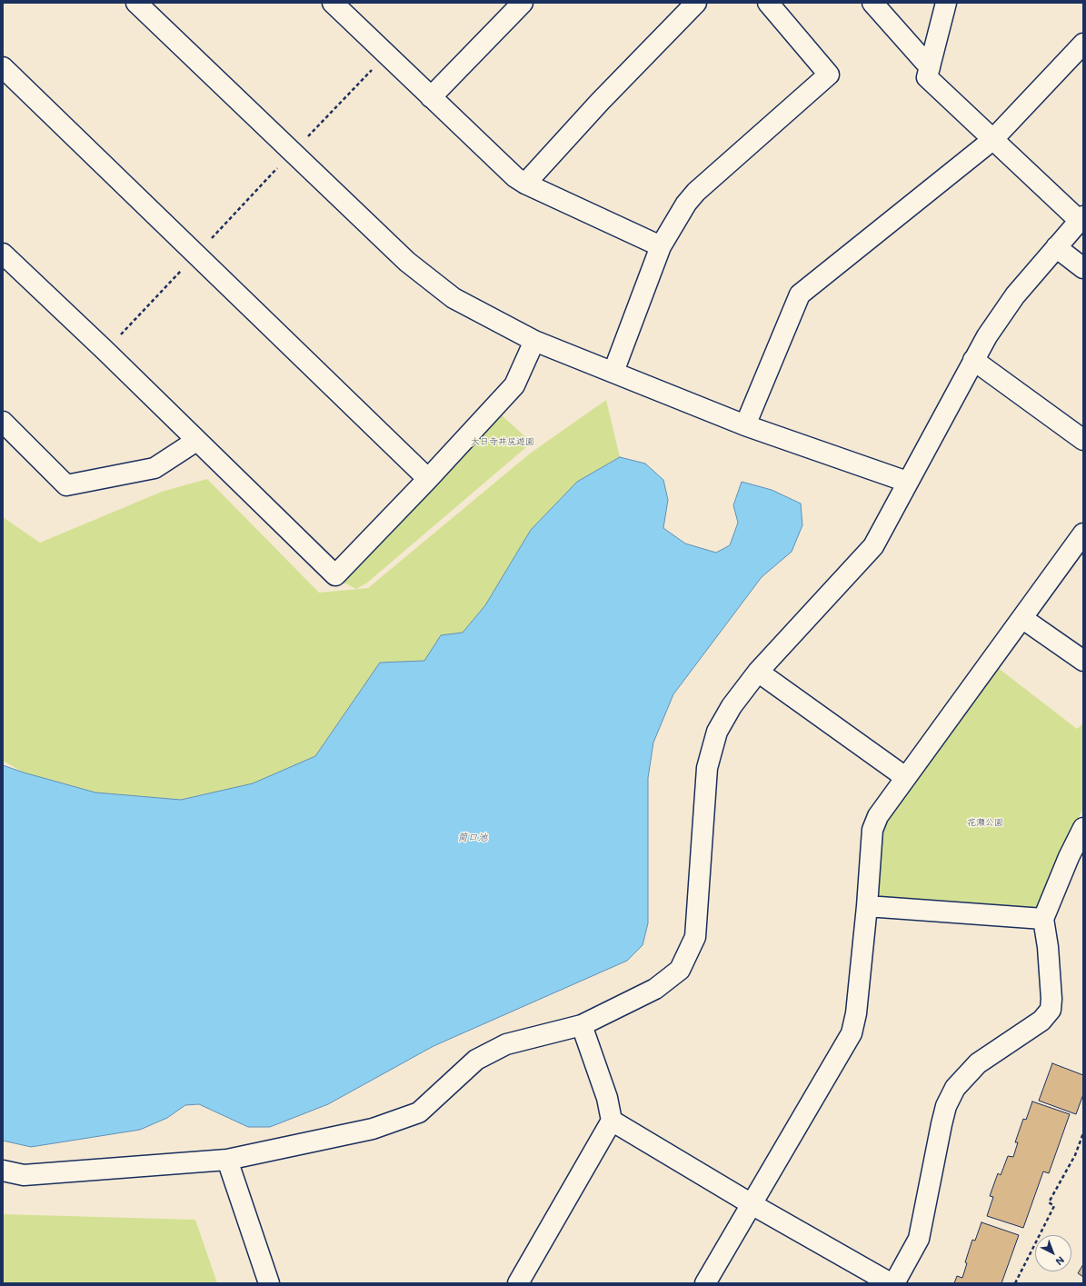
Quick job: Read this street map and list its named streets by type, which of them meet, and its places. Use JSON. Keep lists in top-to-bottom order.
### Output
{
  "water": ["筒口池"],
  "parks": ["大日寺井尻遊園", "花瀬公園"],
  "north": "bottom right"
}
